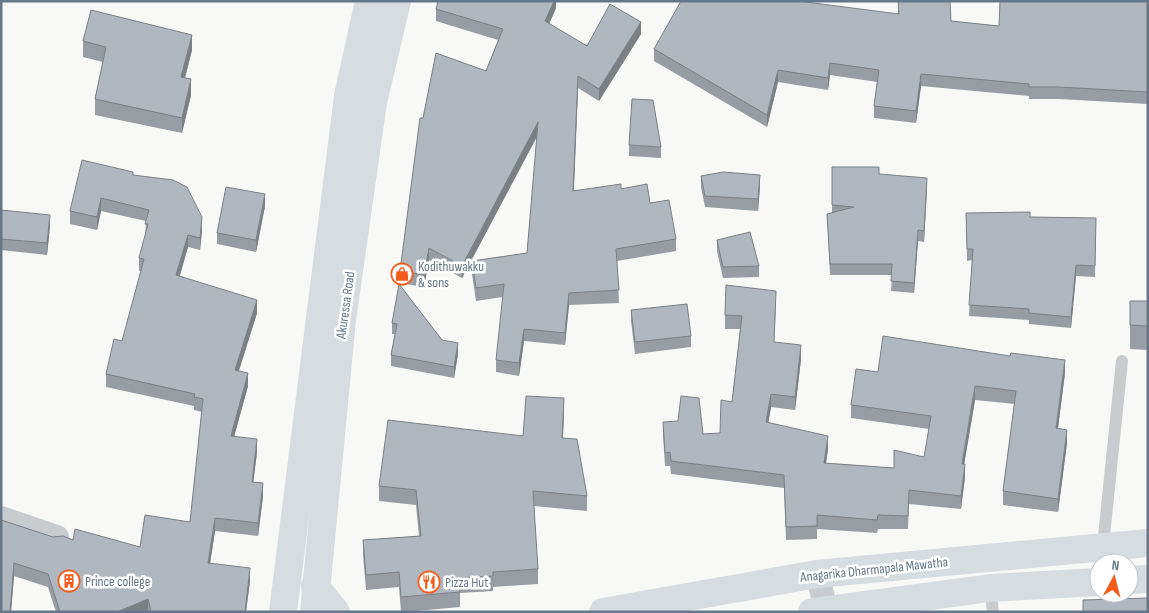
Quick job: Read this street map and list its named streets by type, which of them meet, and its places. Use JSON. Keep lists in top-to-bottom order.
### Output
{
  "streets": {
    "highway": ["Akuressa Road", "Anagarika Dharmapala Mawatha"]
  },
  "places": {
    "shop": ["Kodithuwakku & sons"],
    "building": ["Prince college"],
    "restaurant": ["Pizza Hut"]
  },
  "north": "top"
}
